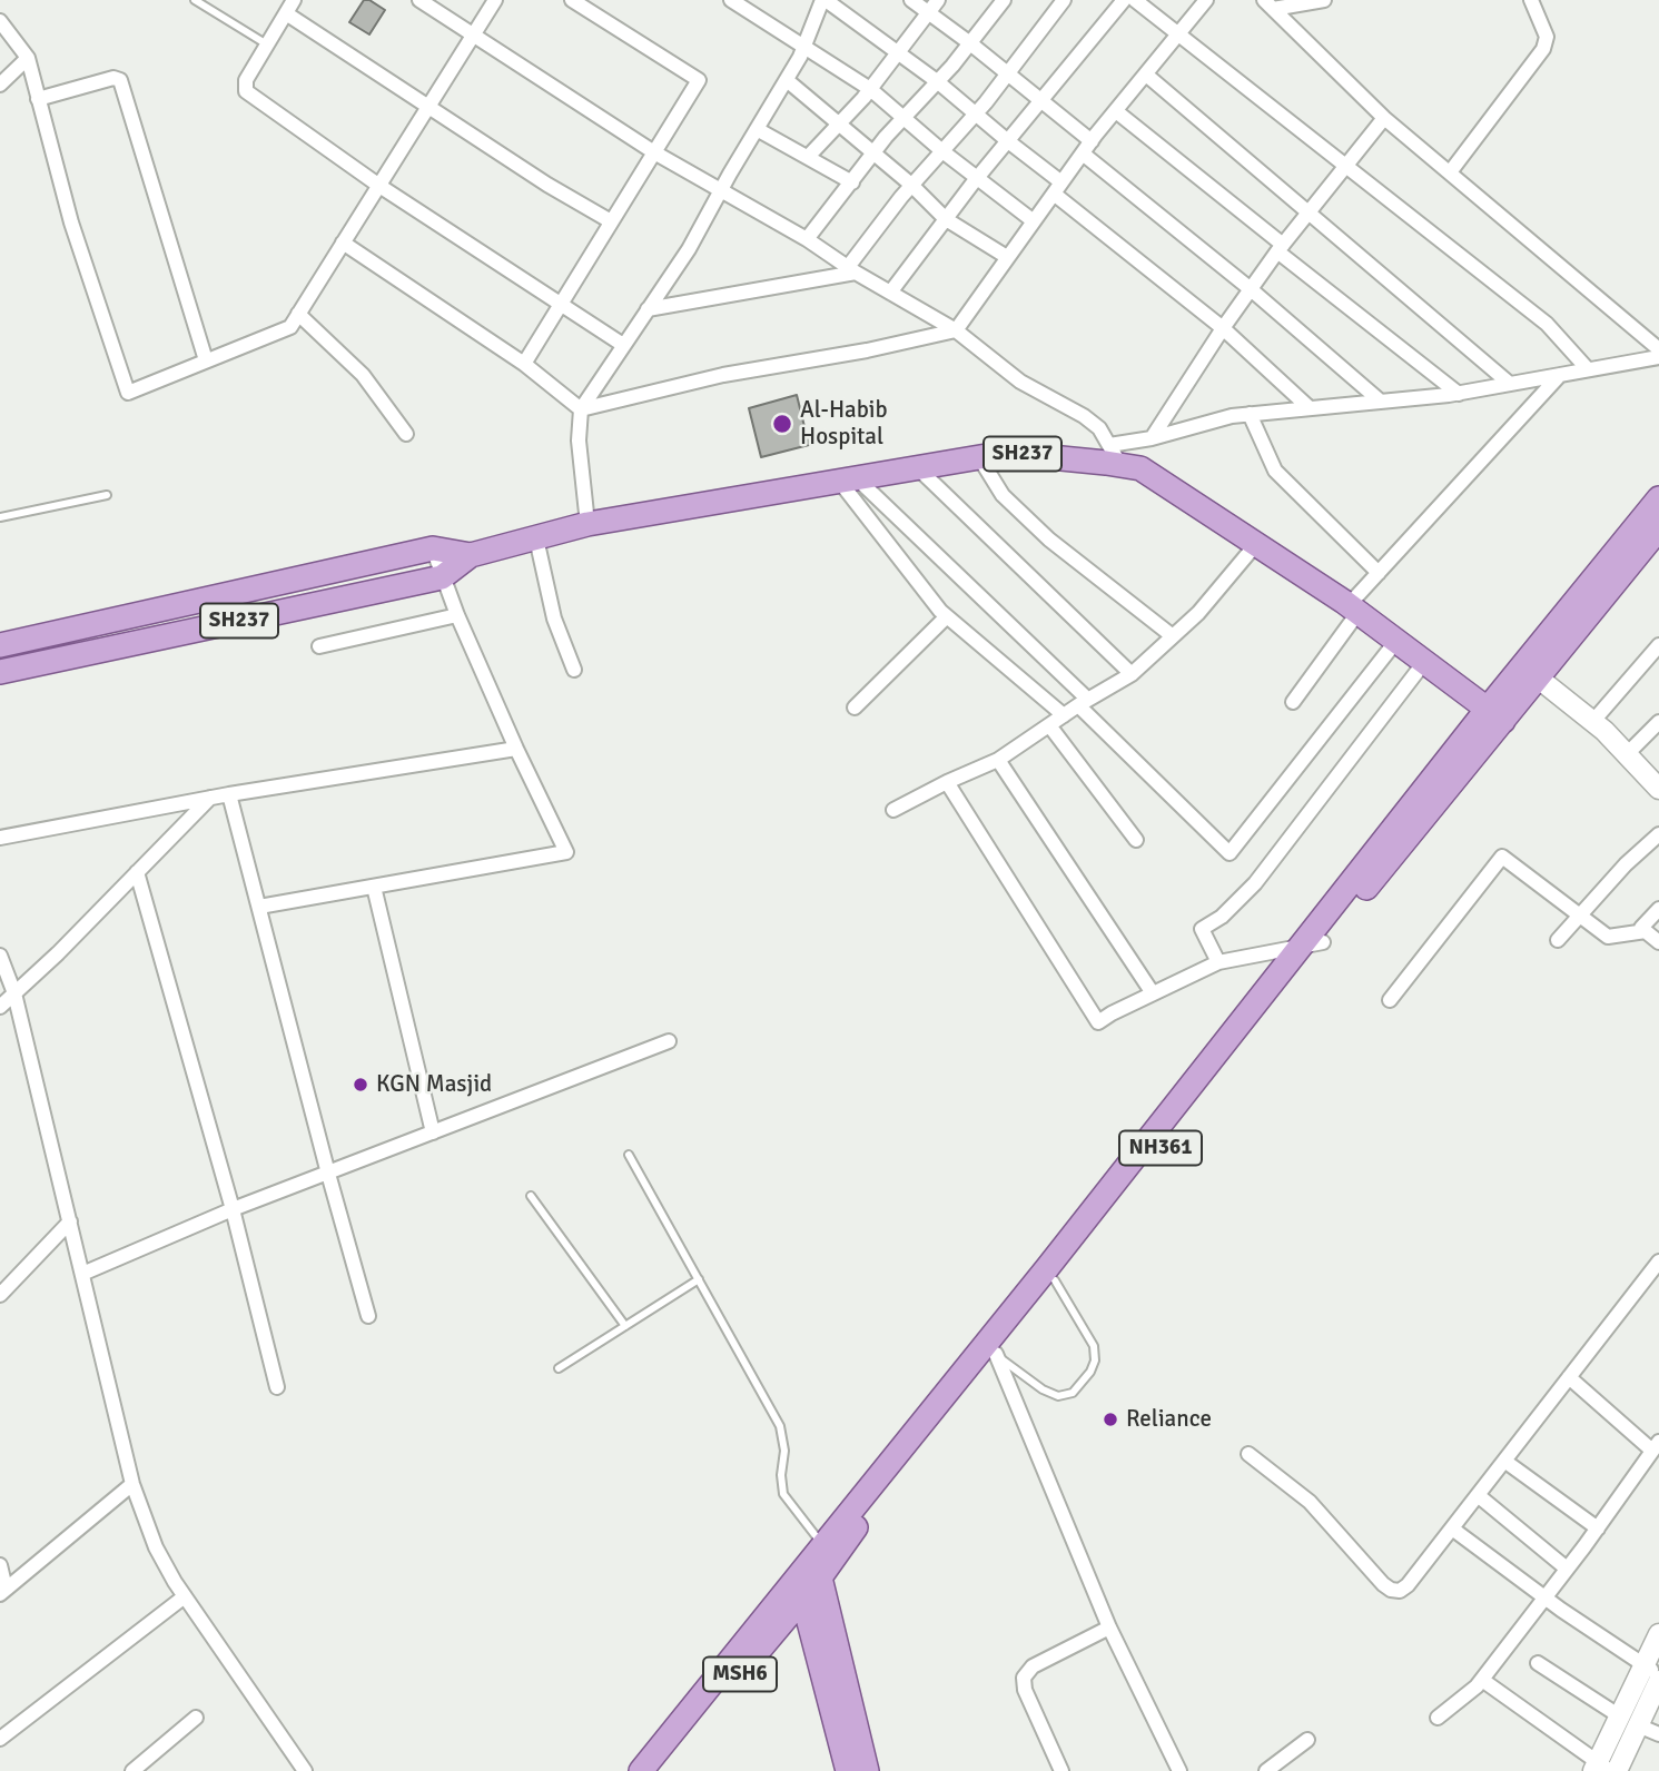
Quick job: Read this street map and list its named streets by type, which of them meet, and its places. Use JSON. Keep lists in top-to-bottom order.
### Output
{
  "streets": {
    "main road": ["SH237", "NH361", "MSH6"]
  },
  "crossings": [
    ["SH237", "NH361"],
    ["NH361", "MSH6"]
  ],
  "places": ["Al-Habib Hospital", "KGN Masjid", "Reliance"]
}
